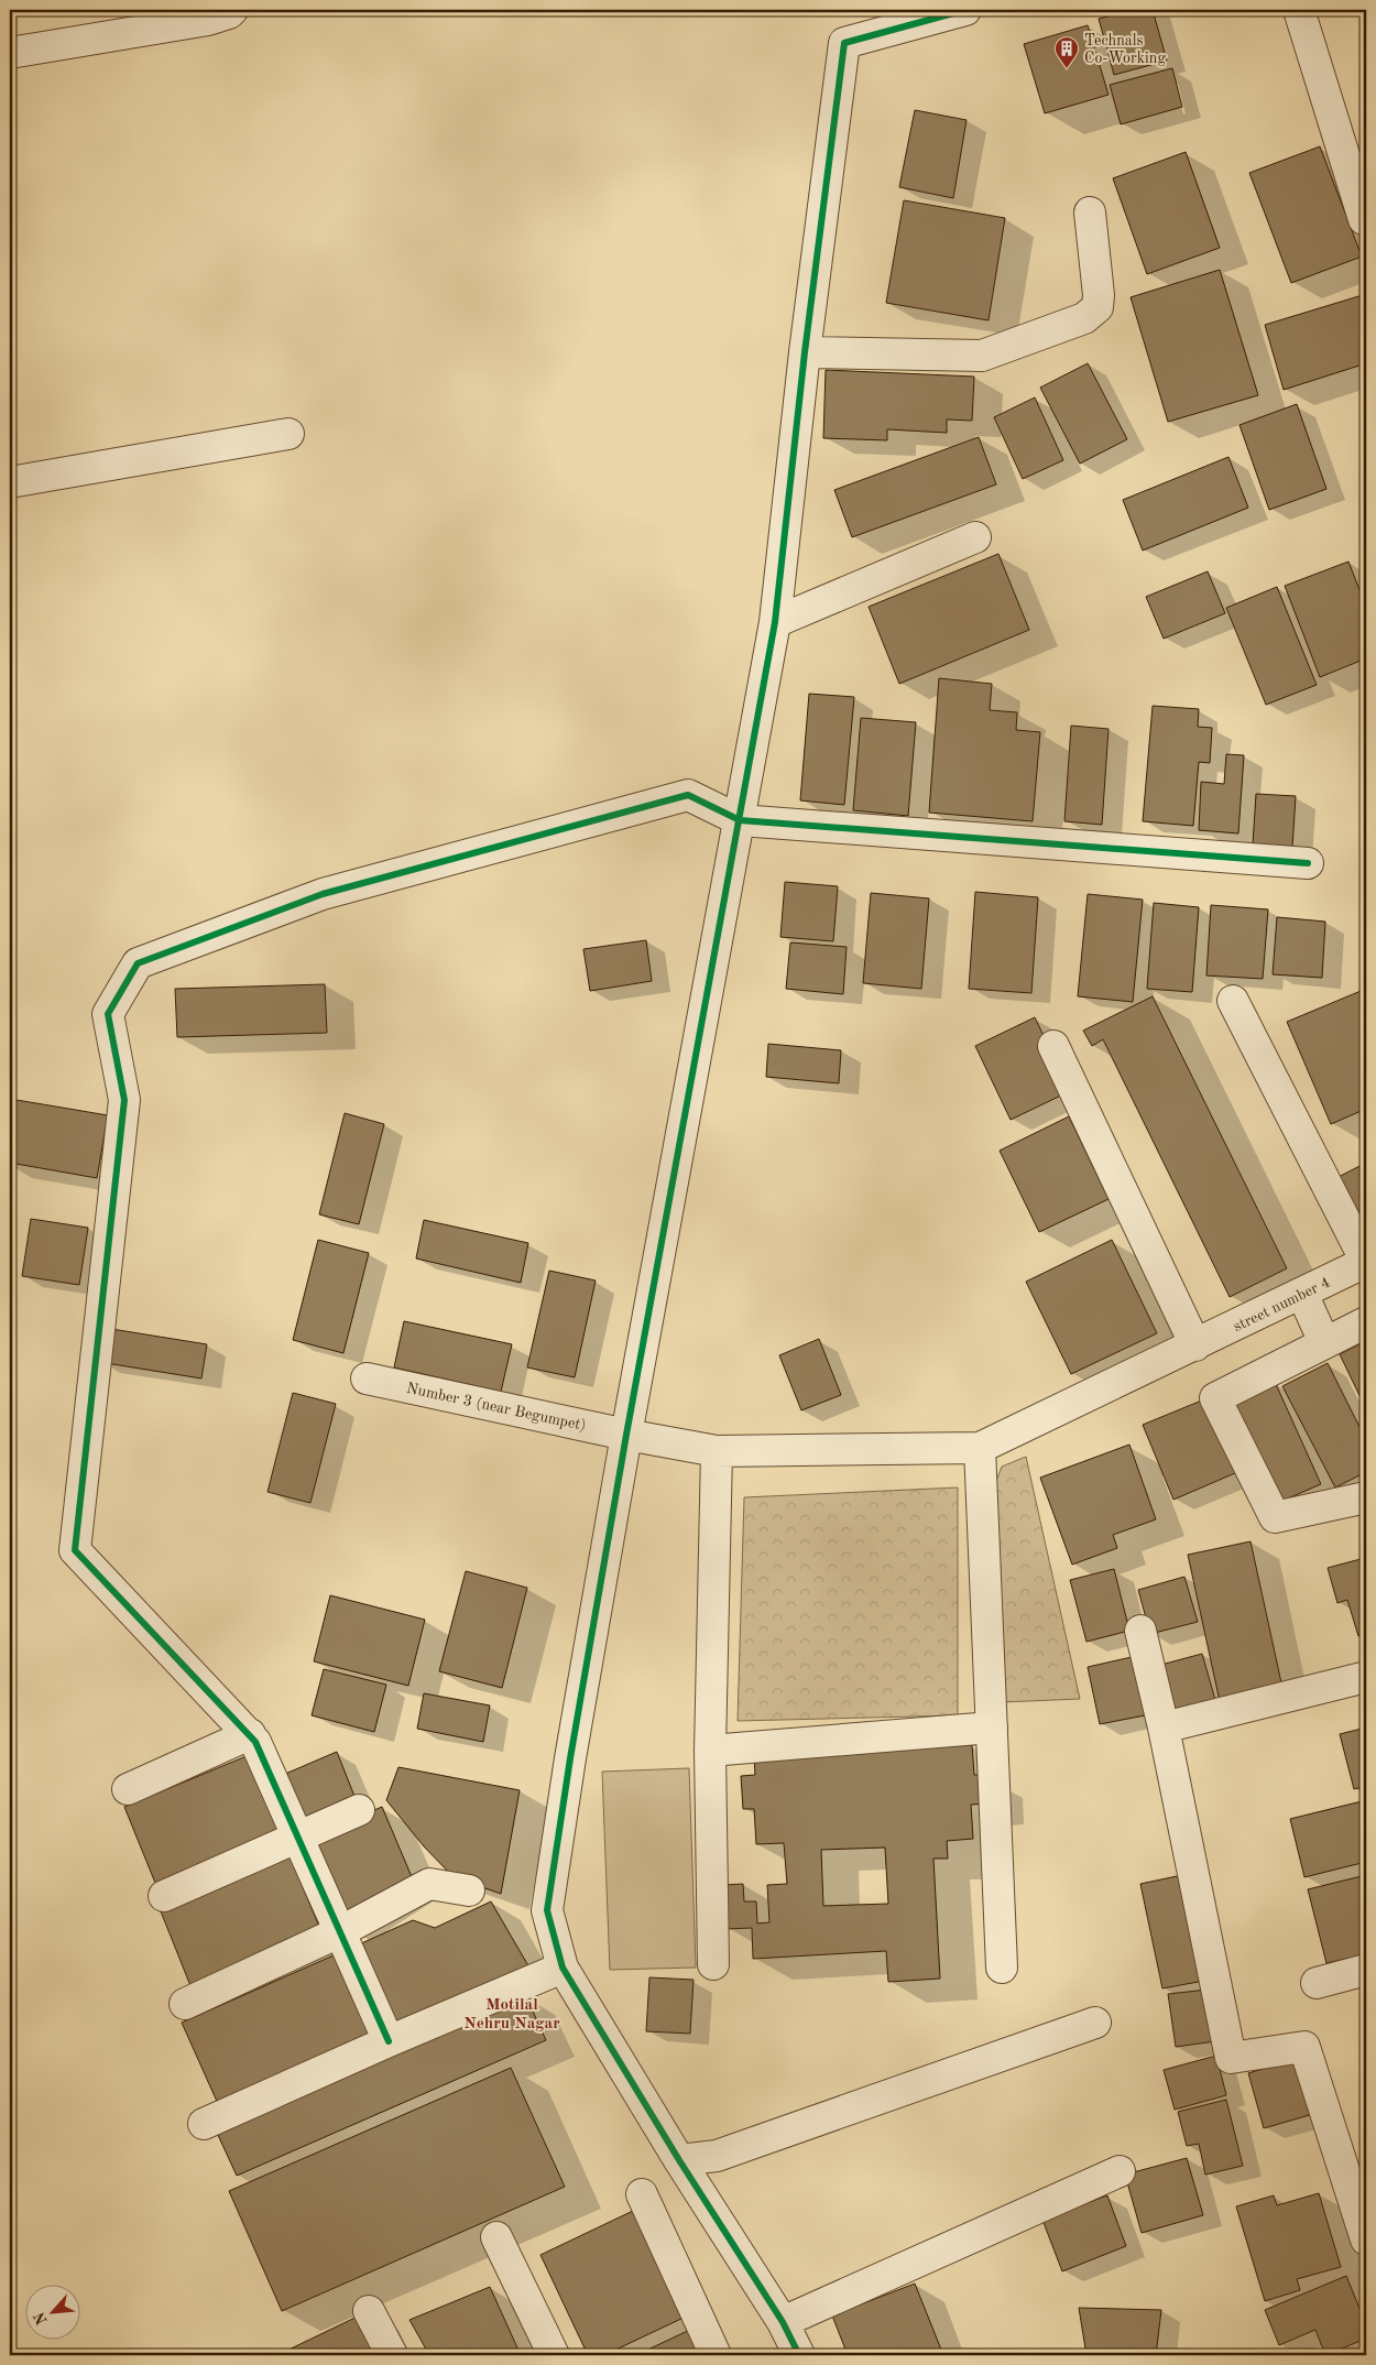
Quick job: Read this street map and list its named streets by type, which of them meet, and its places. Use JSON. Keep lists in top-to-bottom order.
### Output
{
  "streets": {
    "street": ["street number 4", "Number 3 (near Begumpet)"]
  },
  "crossings": [
    ["street number 4", "Number 3 (near Begumpet)"]
  ],
  "districts": ["Motilal Nehru Nagar"],
  "places": {
    "building": ["Technals Co-Working"]
  },
  "north": "bottom left"
}
